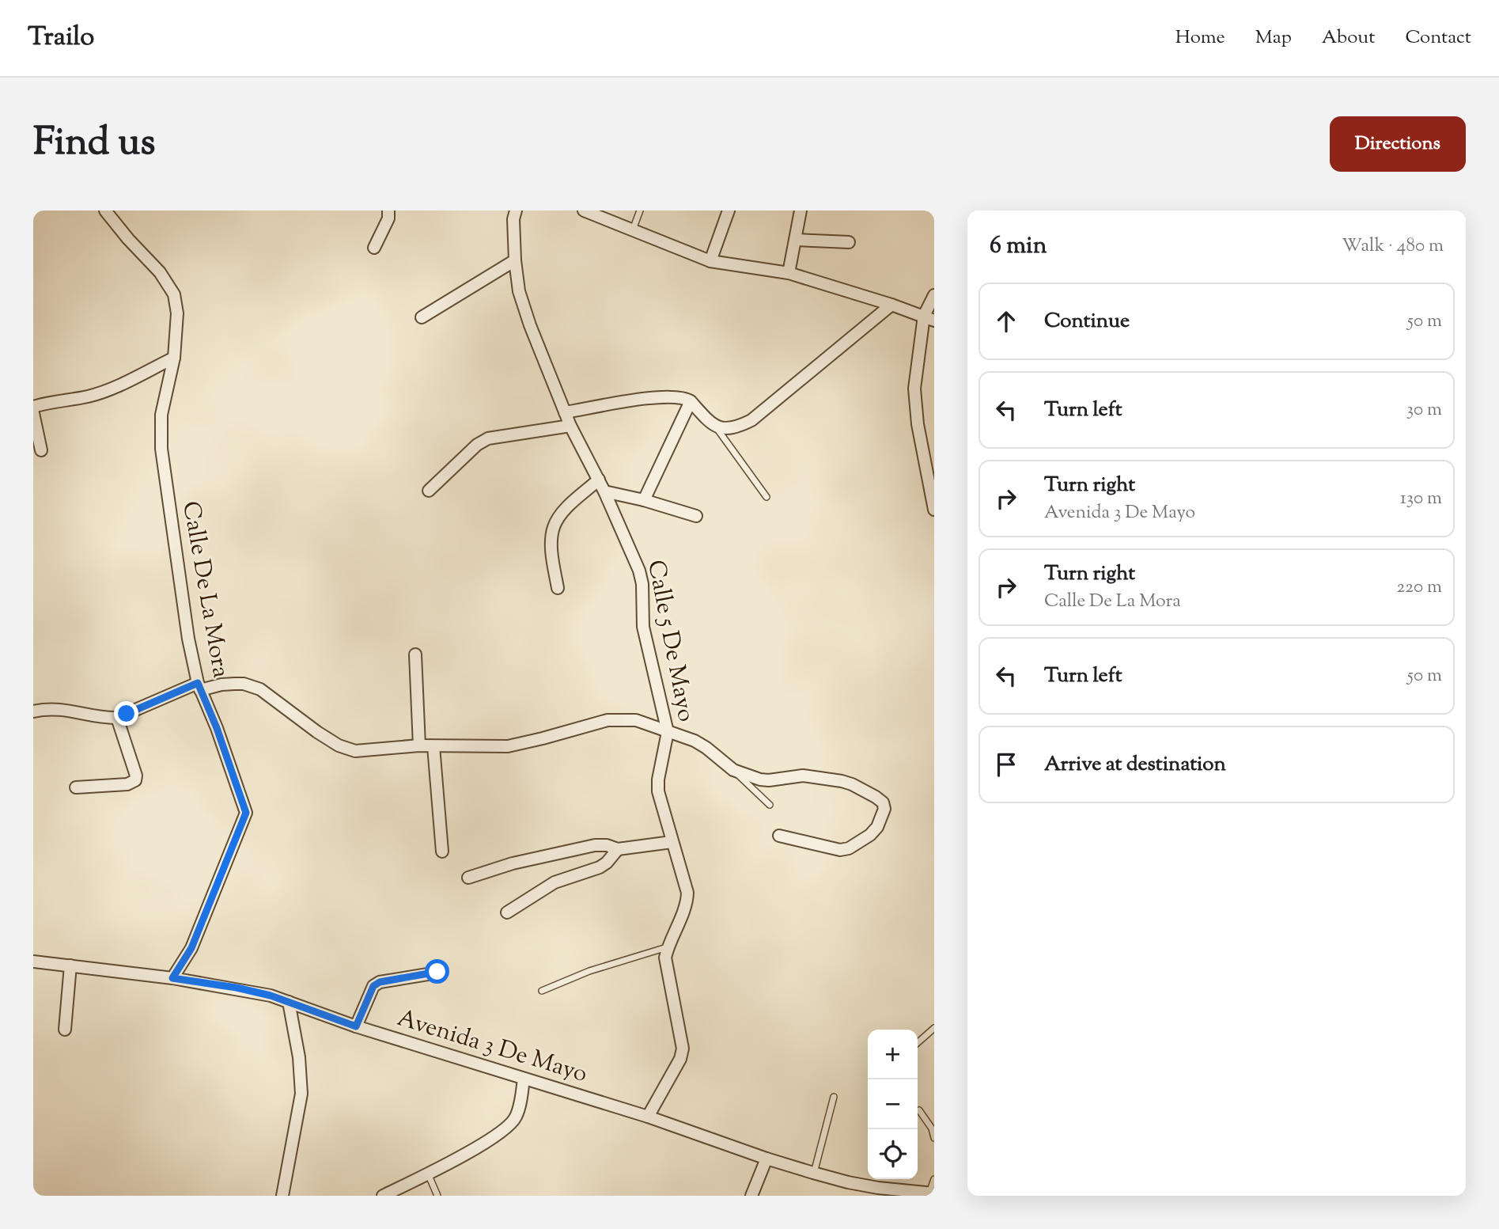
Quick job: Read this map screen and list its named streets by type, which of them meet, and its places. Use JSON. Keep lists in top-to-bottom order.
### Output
{
  "streets": {
    "street": ["Calle De La Mora", "Calle 5 De Mayo", "Avenida 3 De Mayo"]
  },
  "crossings": [
    ["Calle De La Mora", "Avenida 3 De Mayo"],
    ["Calle 5 De Mayo", "Avenida 3 De Mayo"]
  ],
  "page": {
    "header": "Trailo",
    "nav": [
      "Home",
      "Map",
      "About",
      "Contact"
    ],
    "title": "Find us",
    "buttons": "Directions",
    "heading": ["6 min", "Walk · 480 m"],
    "list": [
      ["Continue", "50 m"],
      ["Turn left", "30 m"],
      ["Turn right", "Avenida 3 De Mayo", "130 m"],
      ["Turn right", "Calle De La Mora", "220 m"],
      ["Turn left", "50 m"],
      "Arrive at destination"
    ],
    "map_buttons": ["+", "−"]
  }
}
